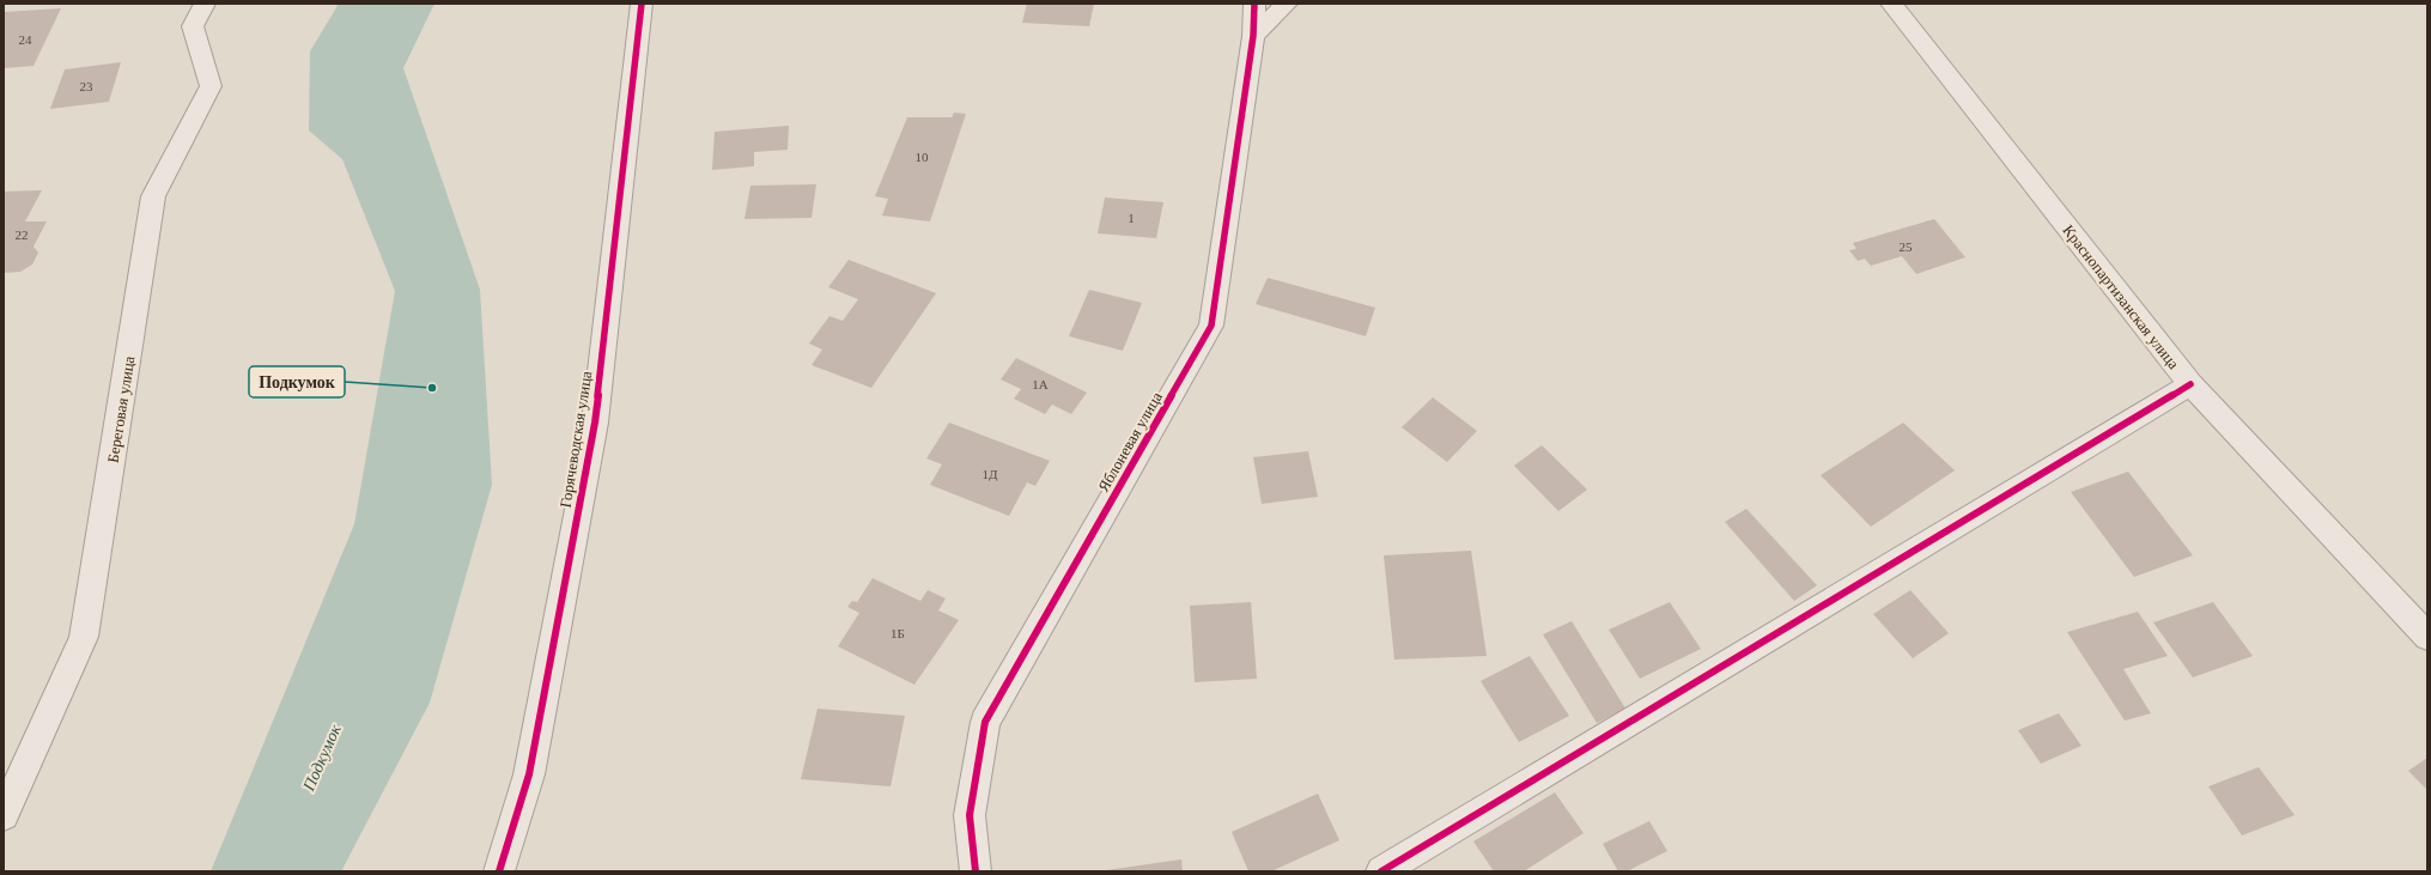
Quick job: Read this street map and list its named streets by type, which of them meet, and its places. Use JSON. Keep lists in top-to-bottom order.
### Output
{
  "streets": {
    "street": [
      "Краснопартизанская улица",
      "Береговая улица",
      "Горячеводская улица",
      "Яблоневая улица"
    ]
  },
  "water": ["Подкумок"],
  "places": ["Подкумок"],
  "house_numbers": [
    "24",
    "23",
    "10",
    "1",
    "22",
    "25",
    "1А",
    "1Д",
    "1Б"
  ]
}
